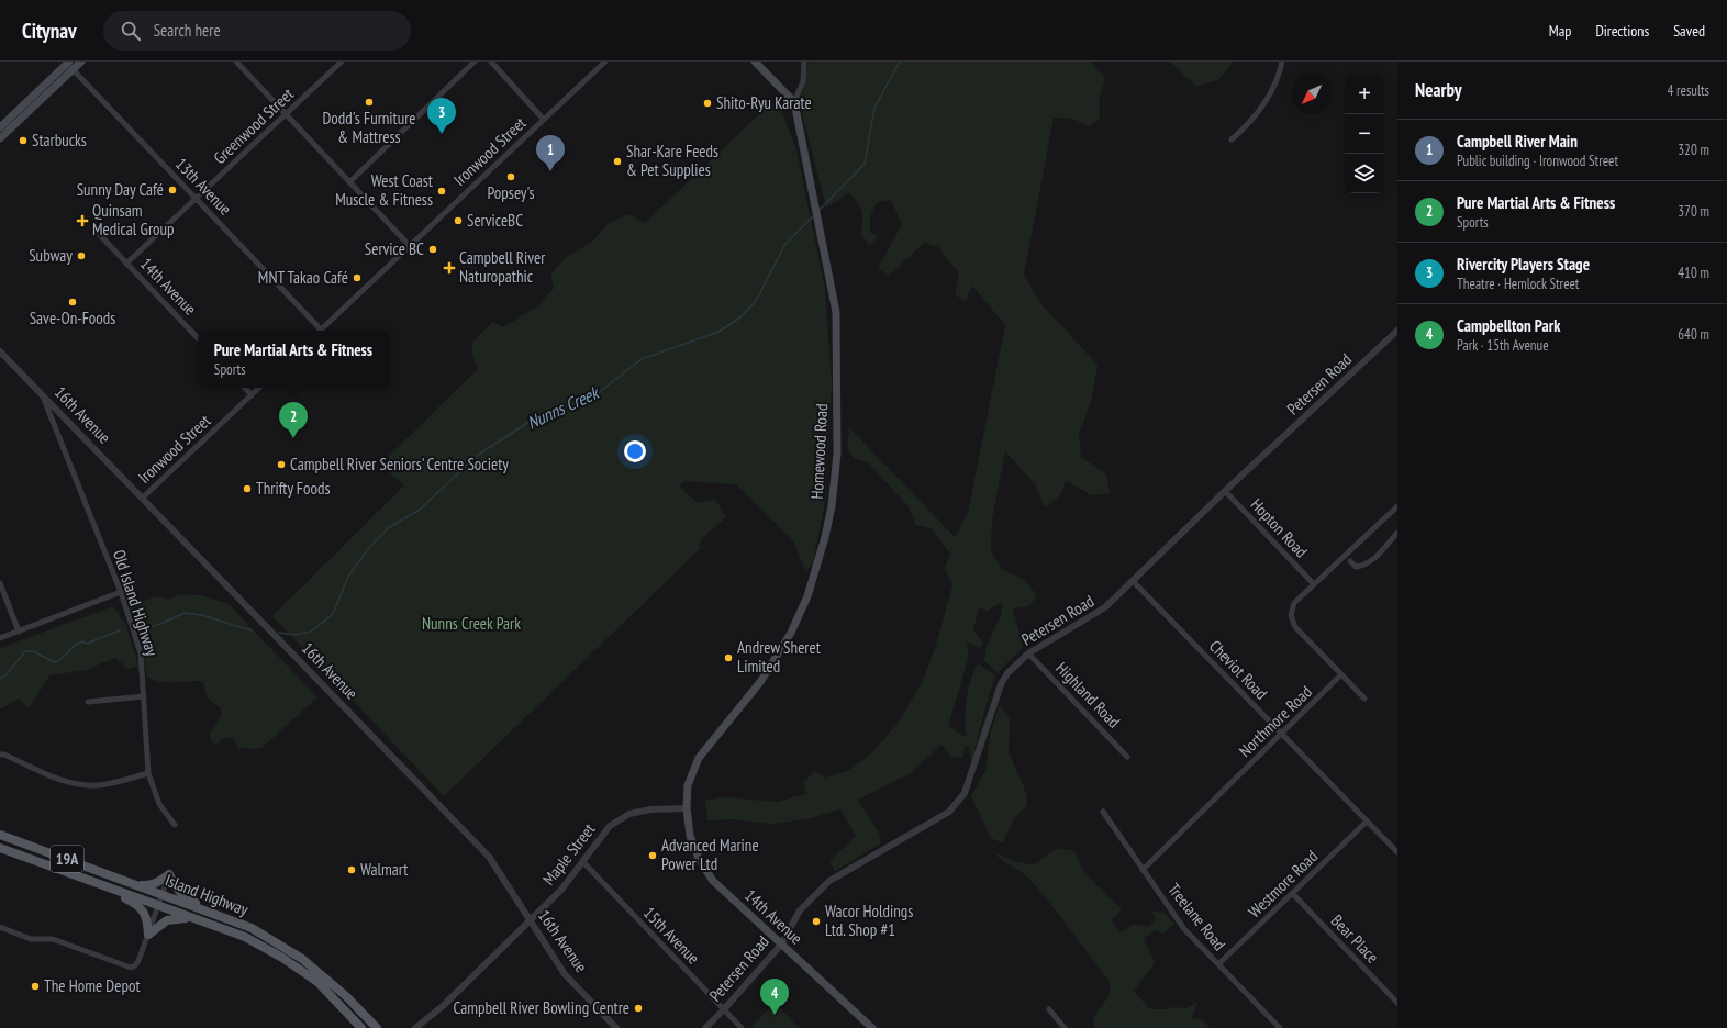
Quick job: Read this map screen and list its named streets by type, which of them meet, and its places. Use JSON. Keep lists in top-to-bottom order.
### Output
{
  "streets": {
    "main road": [
      "14th Avenue",
      "Homewood Road",
      "19A",
      "Island Highway"
    ],
    "street": [
      "Greenwood Street",
      "Ironwood Street",
      "13th Avenue",
      "Petersen Road",
      "16th Avenue",
      "Hopton Road",
      "Old Island Highway",
      "Cheviot Road",
      "Highland Road",
      "Northmore Road",
      "Maple Street",
      "Westmore Road",
      "Treelane Road",
      "15th Avenue",
      "Bear Place"
    ]
  },
  "crossings": [
    ["Greenwood Street", "13th Avenue"],
    ["Greenwood Street", "14th Avenue"],
    ["Ironwood Street", "16th Avenue"],
    ["14th Avenue", "Petersen Road"],
    ["14th Avenue", "Homewood Road"],
    ["14th Avenue", "Maple Street"],
    ["Petersen Road", "Hopton Road"],
    ["Petersen Road", "Cheviot Road"],
    ["Petersen Road", "Highland Road"],
    ["Petersen Road", "15th Avenue"],
    ["16th Avenue", "Old Island Highway"],
    ["16th Avenue", "Maple Street"],
    ["Homewood Road", "Maple Street"],
    ["Cheviot Road", "Northmore Road"],
    ["Cheviot Road", "Westmore Road"],
    ["Northmore Road", "Treelane Road"],
    ["Maple Street", "15th Avenue"],
    ["Westmore Road", "Treelane Road"],
    ["Westmore Road", "Bear Place"]
  ],
  "water": ["Nunns Creek"],
  "parks": ["Nunns Creek Park"],
  "places": {
    "other": [
      "Dodd's Furniture & Mattress",
      "Shito-Ryu Karate",
      "Starbucks",
      "Shar-Kare Feeds & Pet Supplies",
      "Popsey's",
      "Sunny Day Café",
      "West Coast Muscle & Fitness",
      "ServiceBC",
      "Service BC",
      "Subway",
      "MNT Takao Café",
      "Save-On-Foods",
      "Campbell River Seniors' Centre Society",
      "Thrifty Foods",
      "Andrew Sheret Limited",
      "Advanced Marine Power Ltd",
      "Walmart",
      "Wacor Holdings Ltd. Shop #1",
      "The Home Depot",
      "Campbell River Bowling Centre"
    ],
    "health": ["Quinsam Medical Group", "Campbell River Naturopathic"]
  },
  "north": "bottom left",
  "page": {
    "header": "Citynav",
    "search": "Search here",
    "nav": ["Map", "Directions", "Saved"],
    "heading": ["Nearby", "4 results"],
    "map_buttons": ["+", "−"],
    "pins": [
      "3",
      "1",
      "2",
      "4"
    ],
    "list": [
      {
        "mark": "1",
        "name": "Campbell River Main",
        "note": "Public building · Ironwood Street",
        "value": "320 m"
      },
      {
        "mark": "2",
        "name": "Pure Martial Arts & Fitness",
        "note": "Sports",
        "value": "370 m"
      },
      {
        "mark": "3",
        "name": "Rivercity Players Stage",
        "note": "Theatre · Hemlock Street",
        "value": "410 m"
      },
      {
        "mark": "4",
        "name": "Campbellton Park",
        "note": "Park · 15th Avenue",
        "value": "640 m"
      }
    ],
    "popup": ["Pure Martial Arts & Fitness", "Sports"]
  }
}
